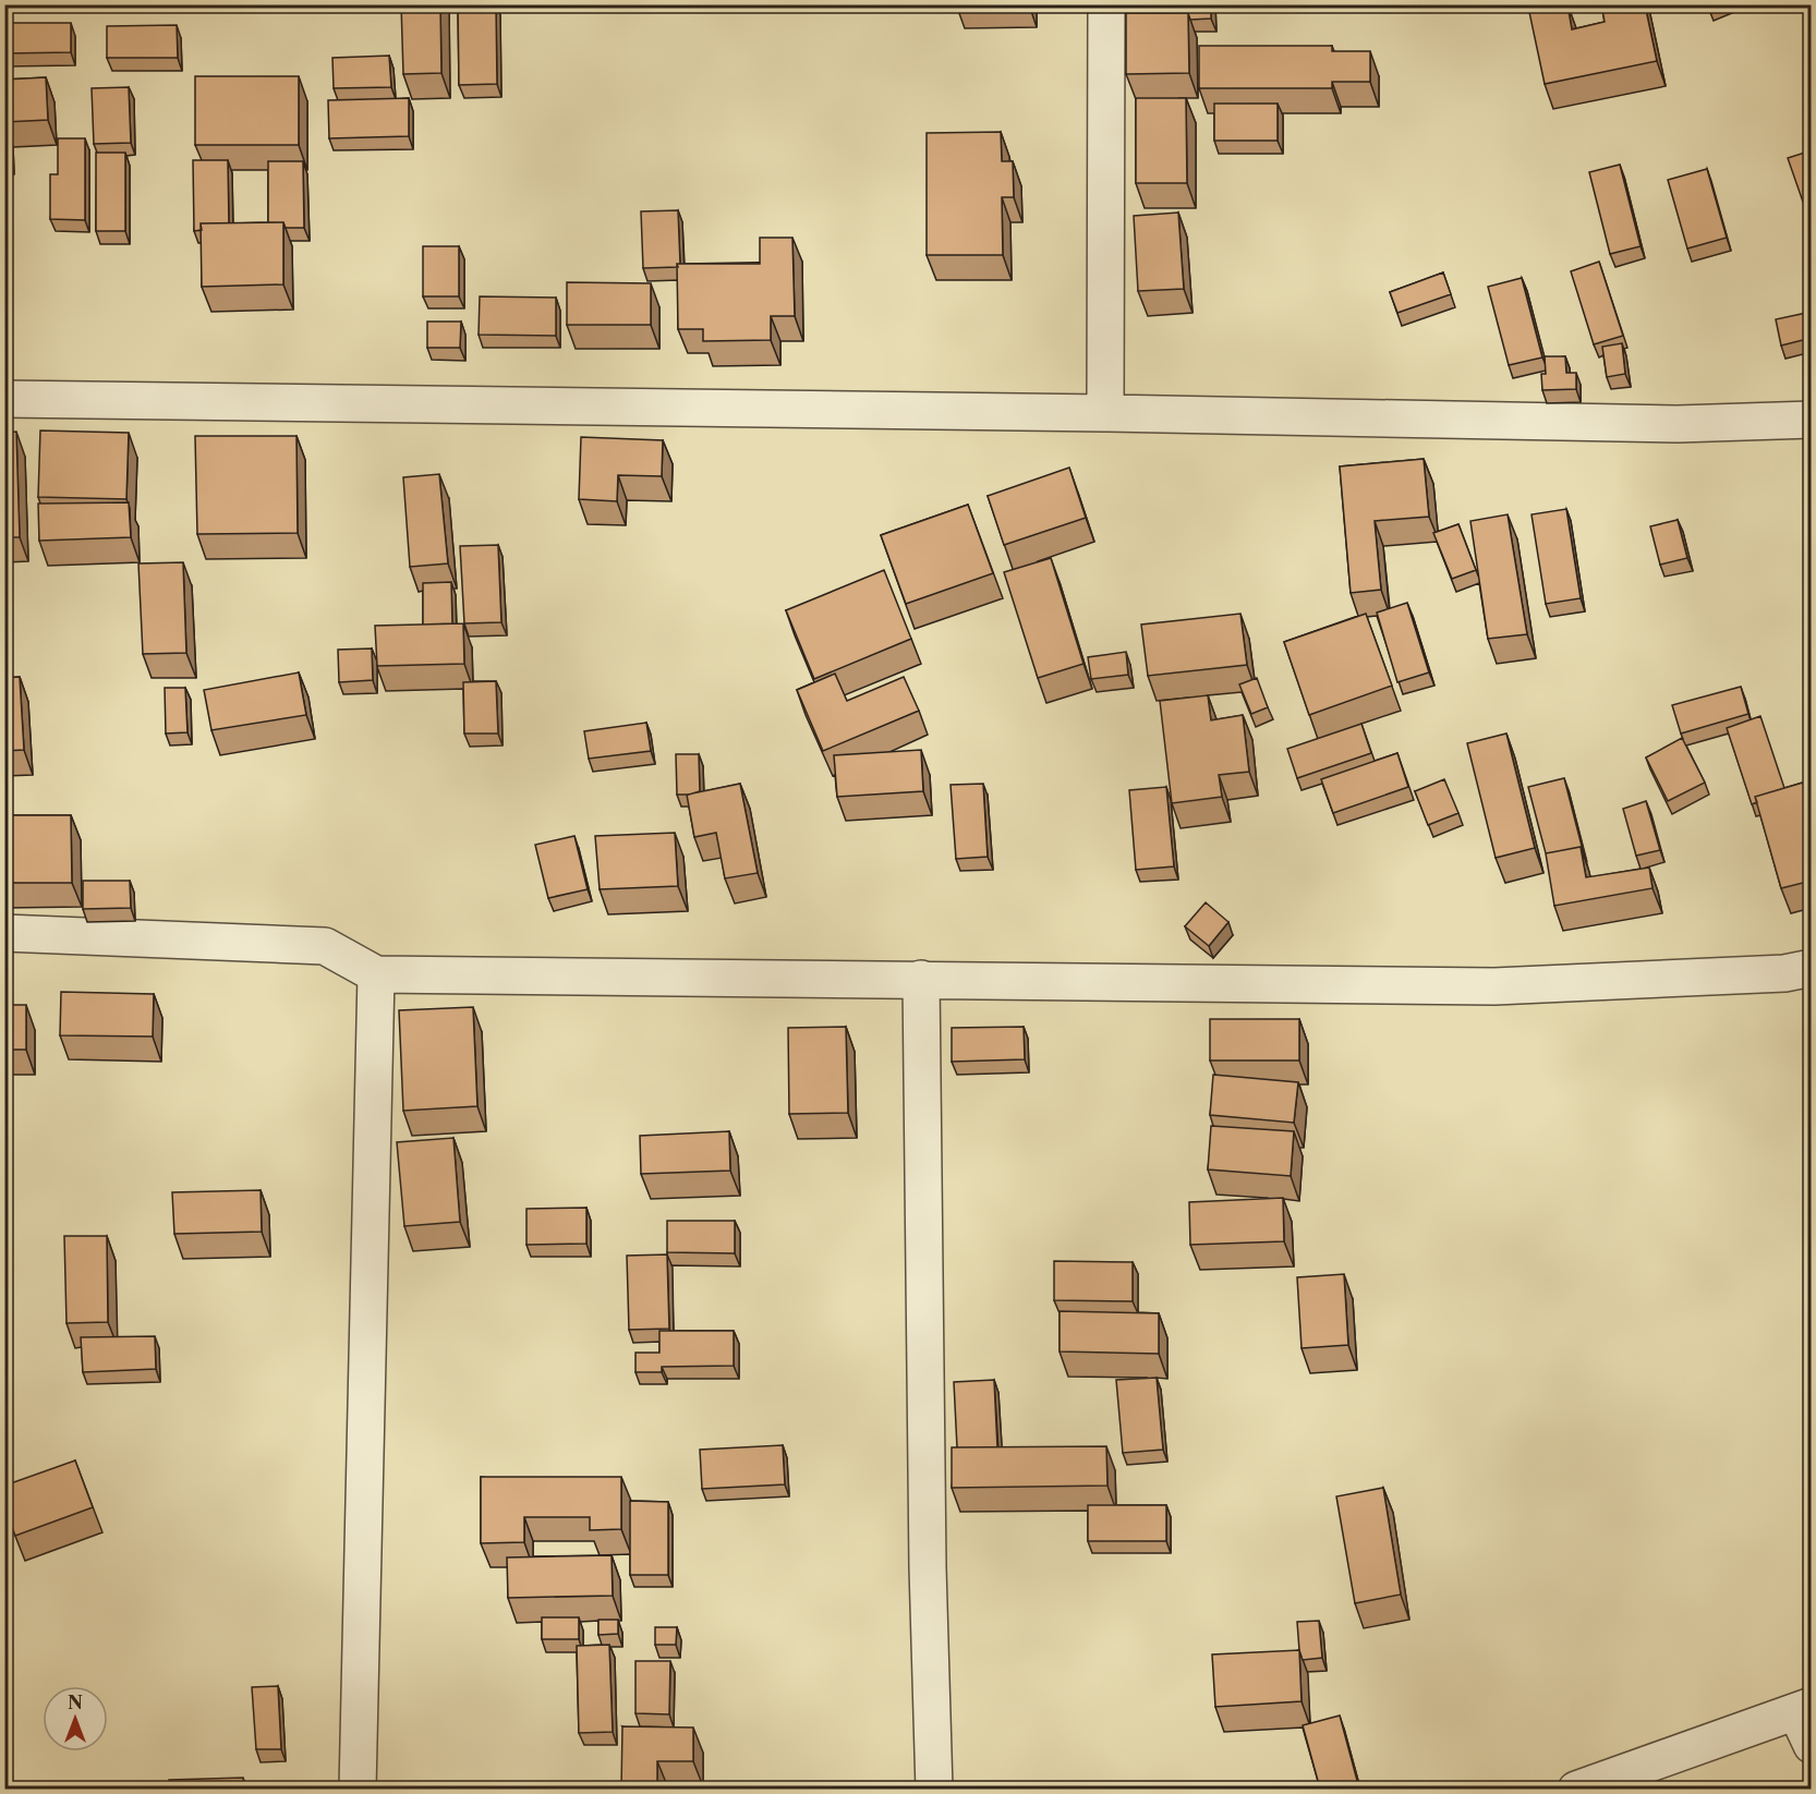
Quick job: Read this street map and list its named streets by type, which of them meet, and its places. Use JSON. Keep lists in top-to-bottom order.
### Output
{
  "north": "top"
}
